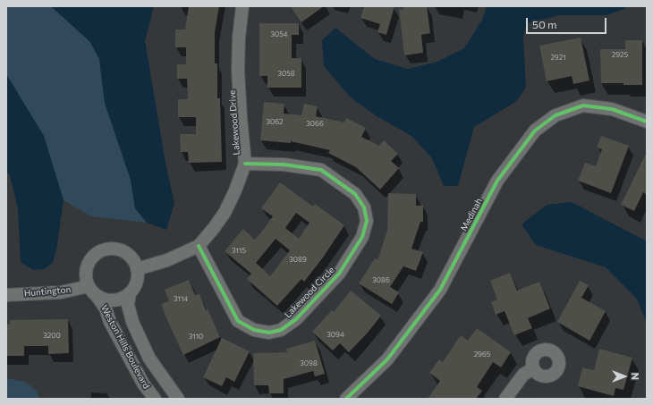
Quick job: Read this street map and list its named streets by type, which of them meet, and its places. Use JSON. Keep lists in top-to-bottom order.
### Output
{
  "streets": {
    "street": [
      "Lakewood Drive",
      "Medinah",
      "Huntington",
      "Lakewood Circle",
      "Weston Hills Boulevard"
    ]
  },
  "crossings": [
    ["Lakewood Drive", "Huntington"],
    ["Lakewood Drive", "Lakewood Circle"],
    ["Lakewood Drive", "Weston Hills Boulevard"],
    ["Huntington", "Weston Hills Boulevard"]
  ],
  "house_numbers": [
    "3054",
    "2925",
    "2921",
    "3058",
    "3062",
    "3066",
    "3115",
    "3089",
    "3086",
    "3114",
    "3094",
    "3200",
    "3110",
    "2965",
    "3098"
  ],
  "scale_bar": "50 m",
  "north": "right"
}
